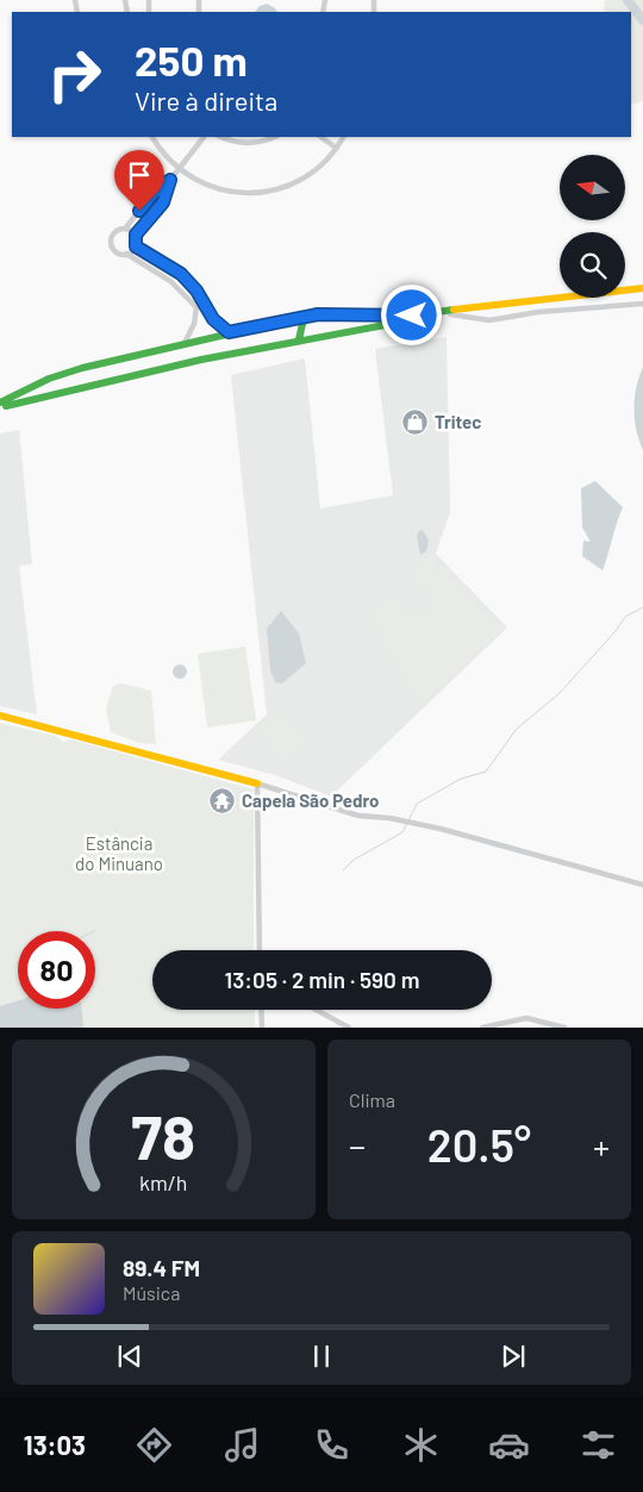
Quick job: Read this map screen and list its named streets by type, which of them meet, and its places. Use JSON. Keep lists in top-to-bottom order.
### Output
{
  "parks": ["Estância do Minuano"],
  "places": {
    "shop": ["Tritec"],
    "temple": ["Capela São Pedro"]
  },
  "north": "left",
  "page": {
    "turn": ["250 m", "Vire à direita"],
    "limit": "80",
    "trip": "13:05 · 2 min · 590 m",
    "tile": "Clima",
    "heat": ["−", "20.5°", "+"],
    "song": ["89.4 FM", "Música"],
    "tabs": "13:03",
    "gauge": ["78", "km/h"]
  }
}
